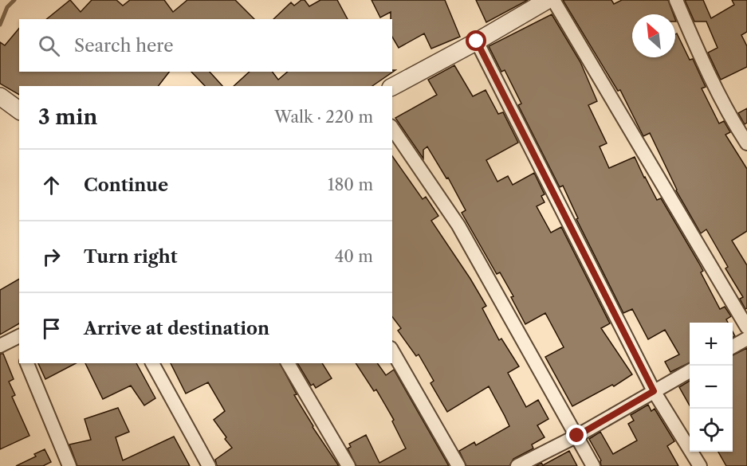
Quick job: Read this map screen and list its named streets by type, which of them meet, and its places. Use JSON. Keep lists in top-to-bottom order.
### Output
{
  "north": "top left",
  "page": {
    "search": "Search here",
    "heading": ["3 min", "Walk · 220 m"],
    "list": [
      ["Continue", "180 m"],
      ["Turn right", "40 m"],
      "Arrive at destination"
    ],
    "map_buttons": ["+", "−"]
  }
}
